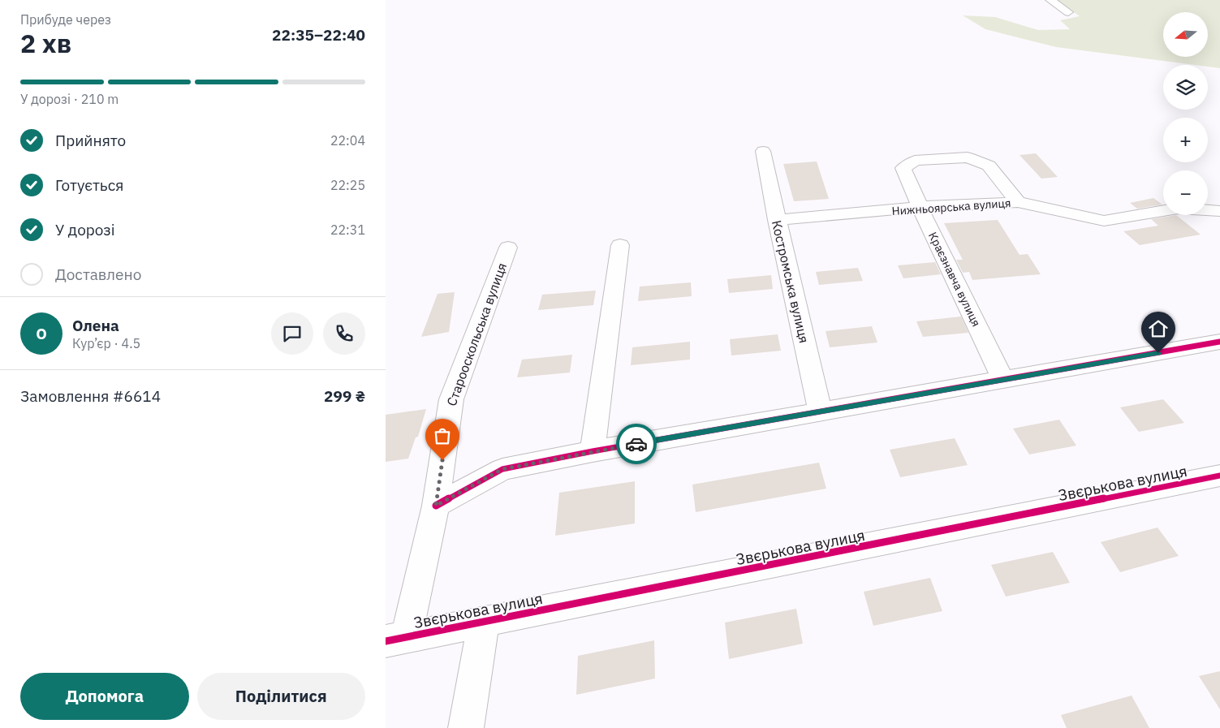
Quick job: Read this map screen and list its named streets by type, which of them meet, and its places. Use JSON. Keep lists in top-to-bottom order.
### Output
{
  "streets": {
    "street": [
      "Нижньоярська вулиця",
      "Краєзнавча вулиця",
      "Костромська вулиця",
      "Старооскольська вулиця",
      "Звєрькова вулиця"
    ]
  },
  "crossings": [
    ["Нижньоярська вулиця", "Краєзнавча вулиця"],
    ["Нижньоярська вулиця", "Костромська вулиця"],
    ["Старооскольська вулиця", "Звєрькова вулиця"]
  ],
  "north": "left",
  "page": {
    "heading": ["2 хв", "Прибуде через", "22:35–22:40"],
    "panel": [
      "Олена",
      "Кур’єр · 4.5",
      "Замовлення #6614",
      "299 ₴"
    ],
    "map_buttons": ["+", "−"],
    "bar": "У дорозі · 210 m",
    "list": [
      ["Прийнято", "22:04"],
      ["Готується", "22:25"],
      ["У дорозі", "22:31"],
      "Доставлено"
    ],
    "round": "О",
    "buttons": ["Допомога", "Поділитися"]
  }
}
